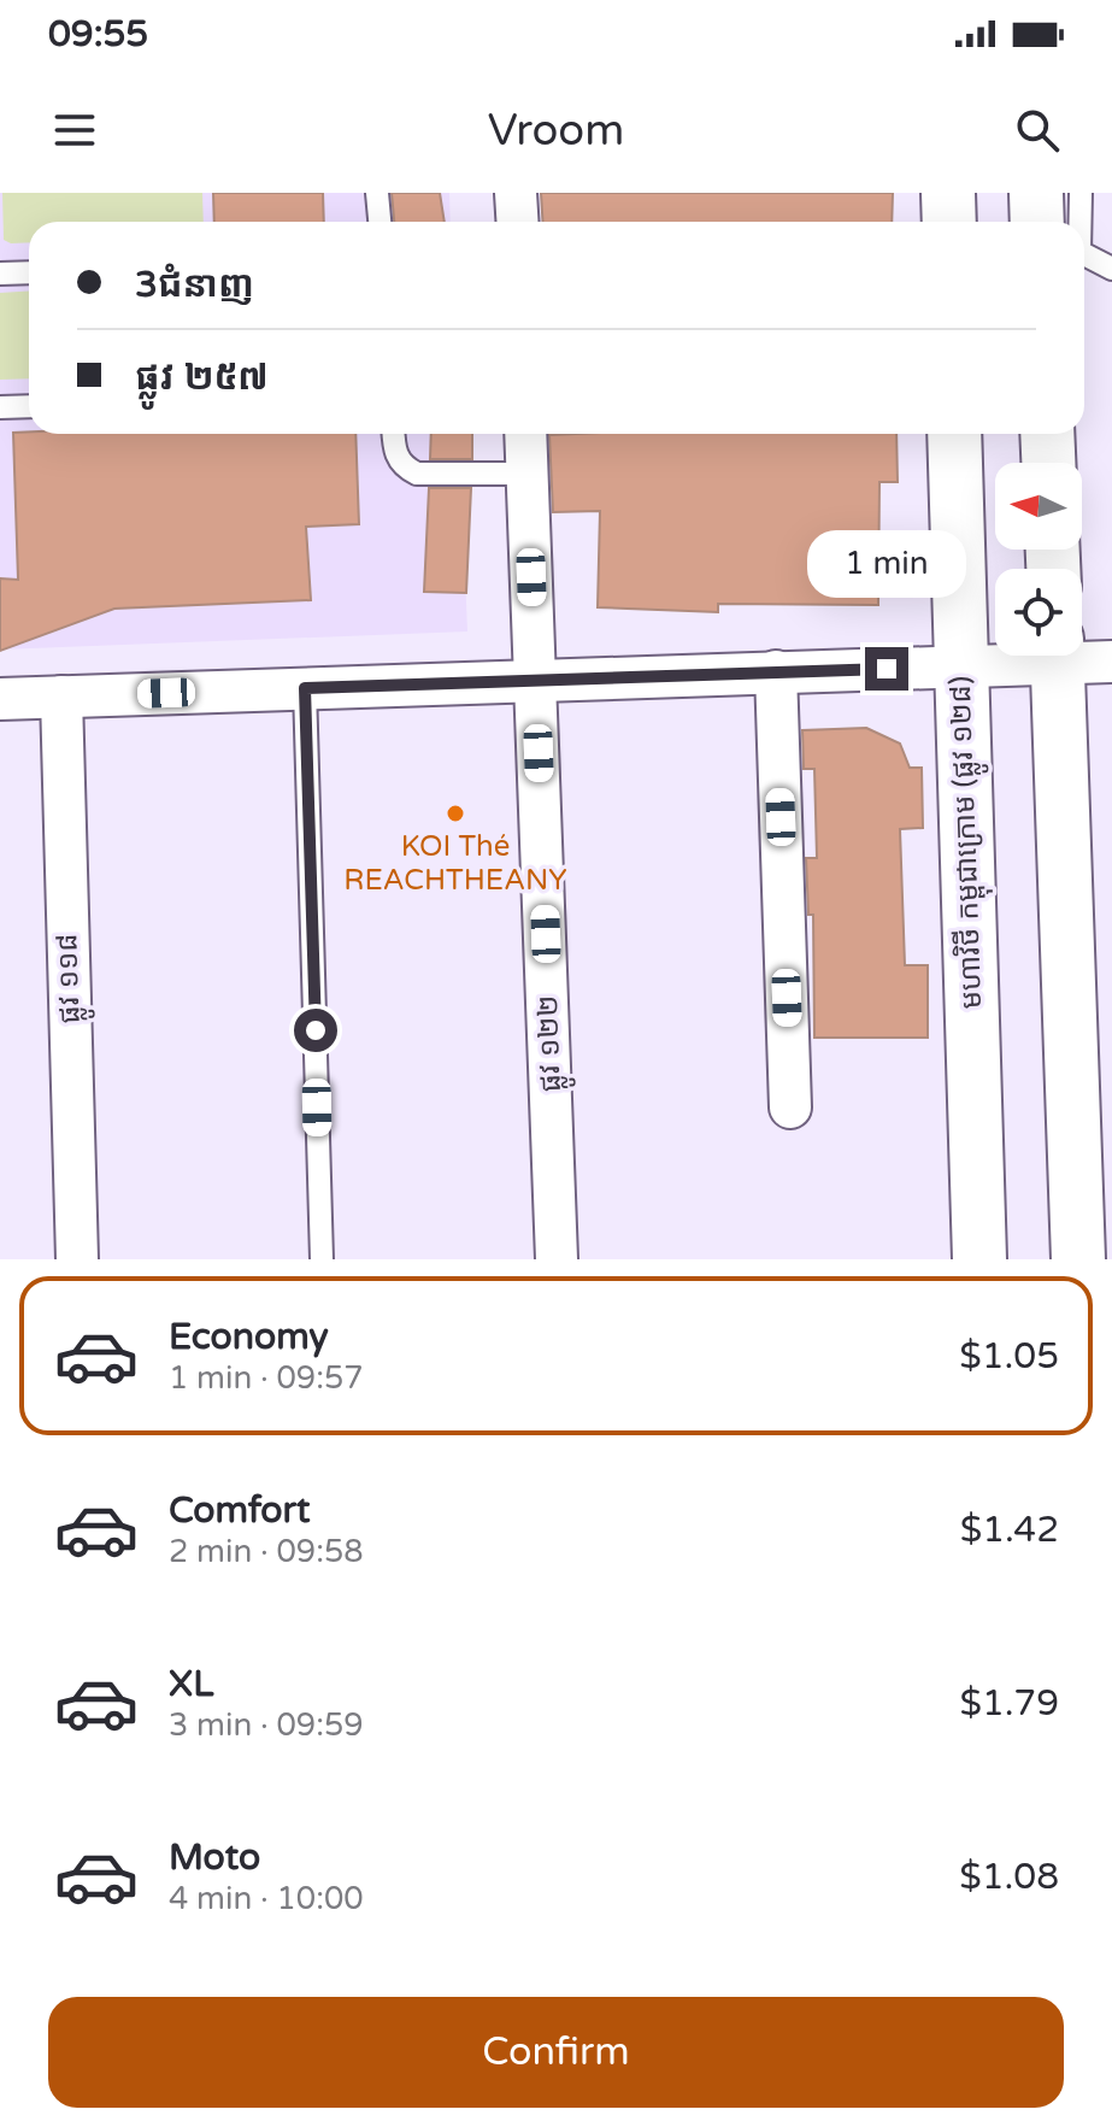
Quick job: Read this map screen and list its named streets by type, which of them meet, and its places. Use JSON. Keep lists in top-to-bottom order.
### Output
{
  "streets": {
    "main road": ["មហាវិថី កម្ពុជាក្រោម (ផ្លូវ ១២៨)"],
    "street": ["ផ្លូវ ១១៨", "ផ្លូវ ១២២"]
  },
  "places": ["KOI Thé REACHTHEANY"],
  "north": "left",
  "page": {
    "status": "09:55",
    "header": "Vroom",
    "banner": ["3ជំនាញ", "ផ្លូវ ២៥៧"],
    "bubble": "1 min",
    "list": [
      {
        "name": "Economy",
        "note": "1 min · 09:57",
        "value": "$1.05"
      },
      {
        "name": "Comfort",
        "note": "2 min · 09:58",
        "value": "$1.42"
      },
      {
        "name": "XL",
        "note": "3 min · 09:59",
        "value": "$1.79"
      },
      {
        "name": "Moto",
        "note": "4 min · 10:00",
        "value": "$1.08"
      }
    ],
    "buttons": "Confirm"
  }
}
